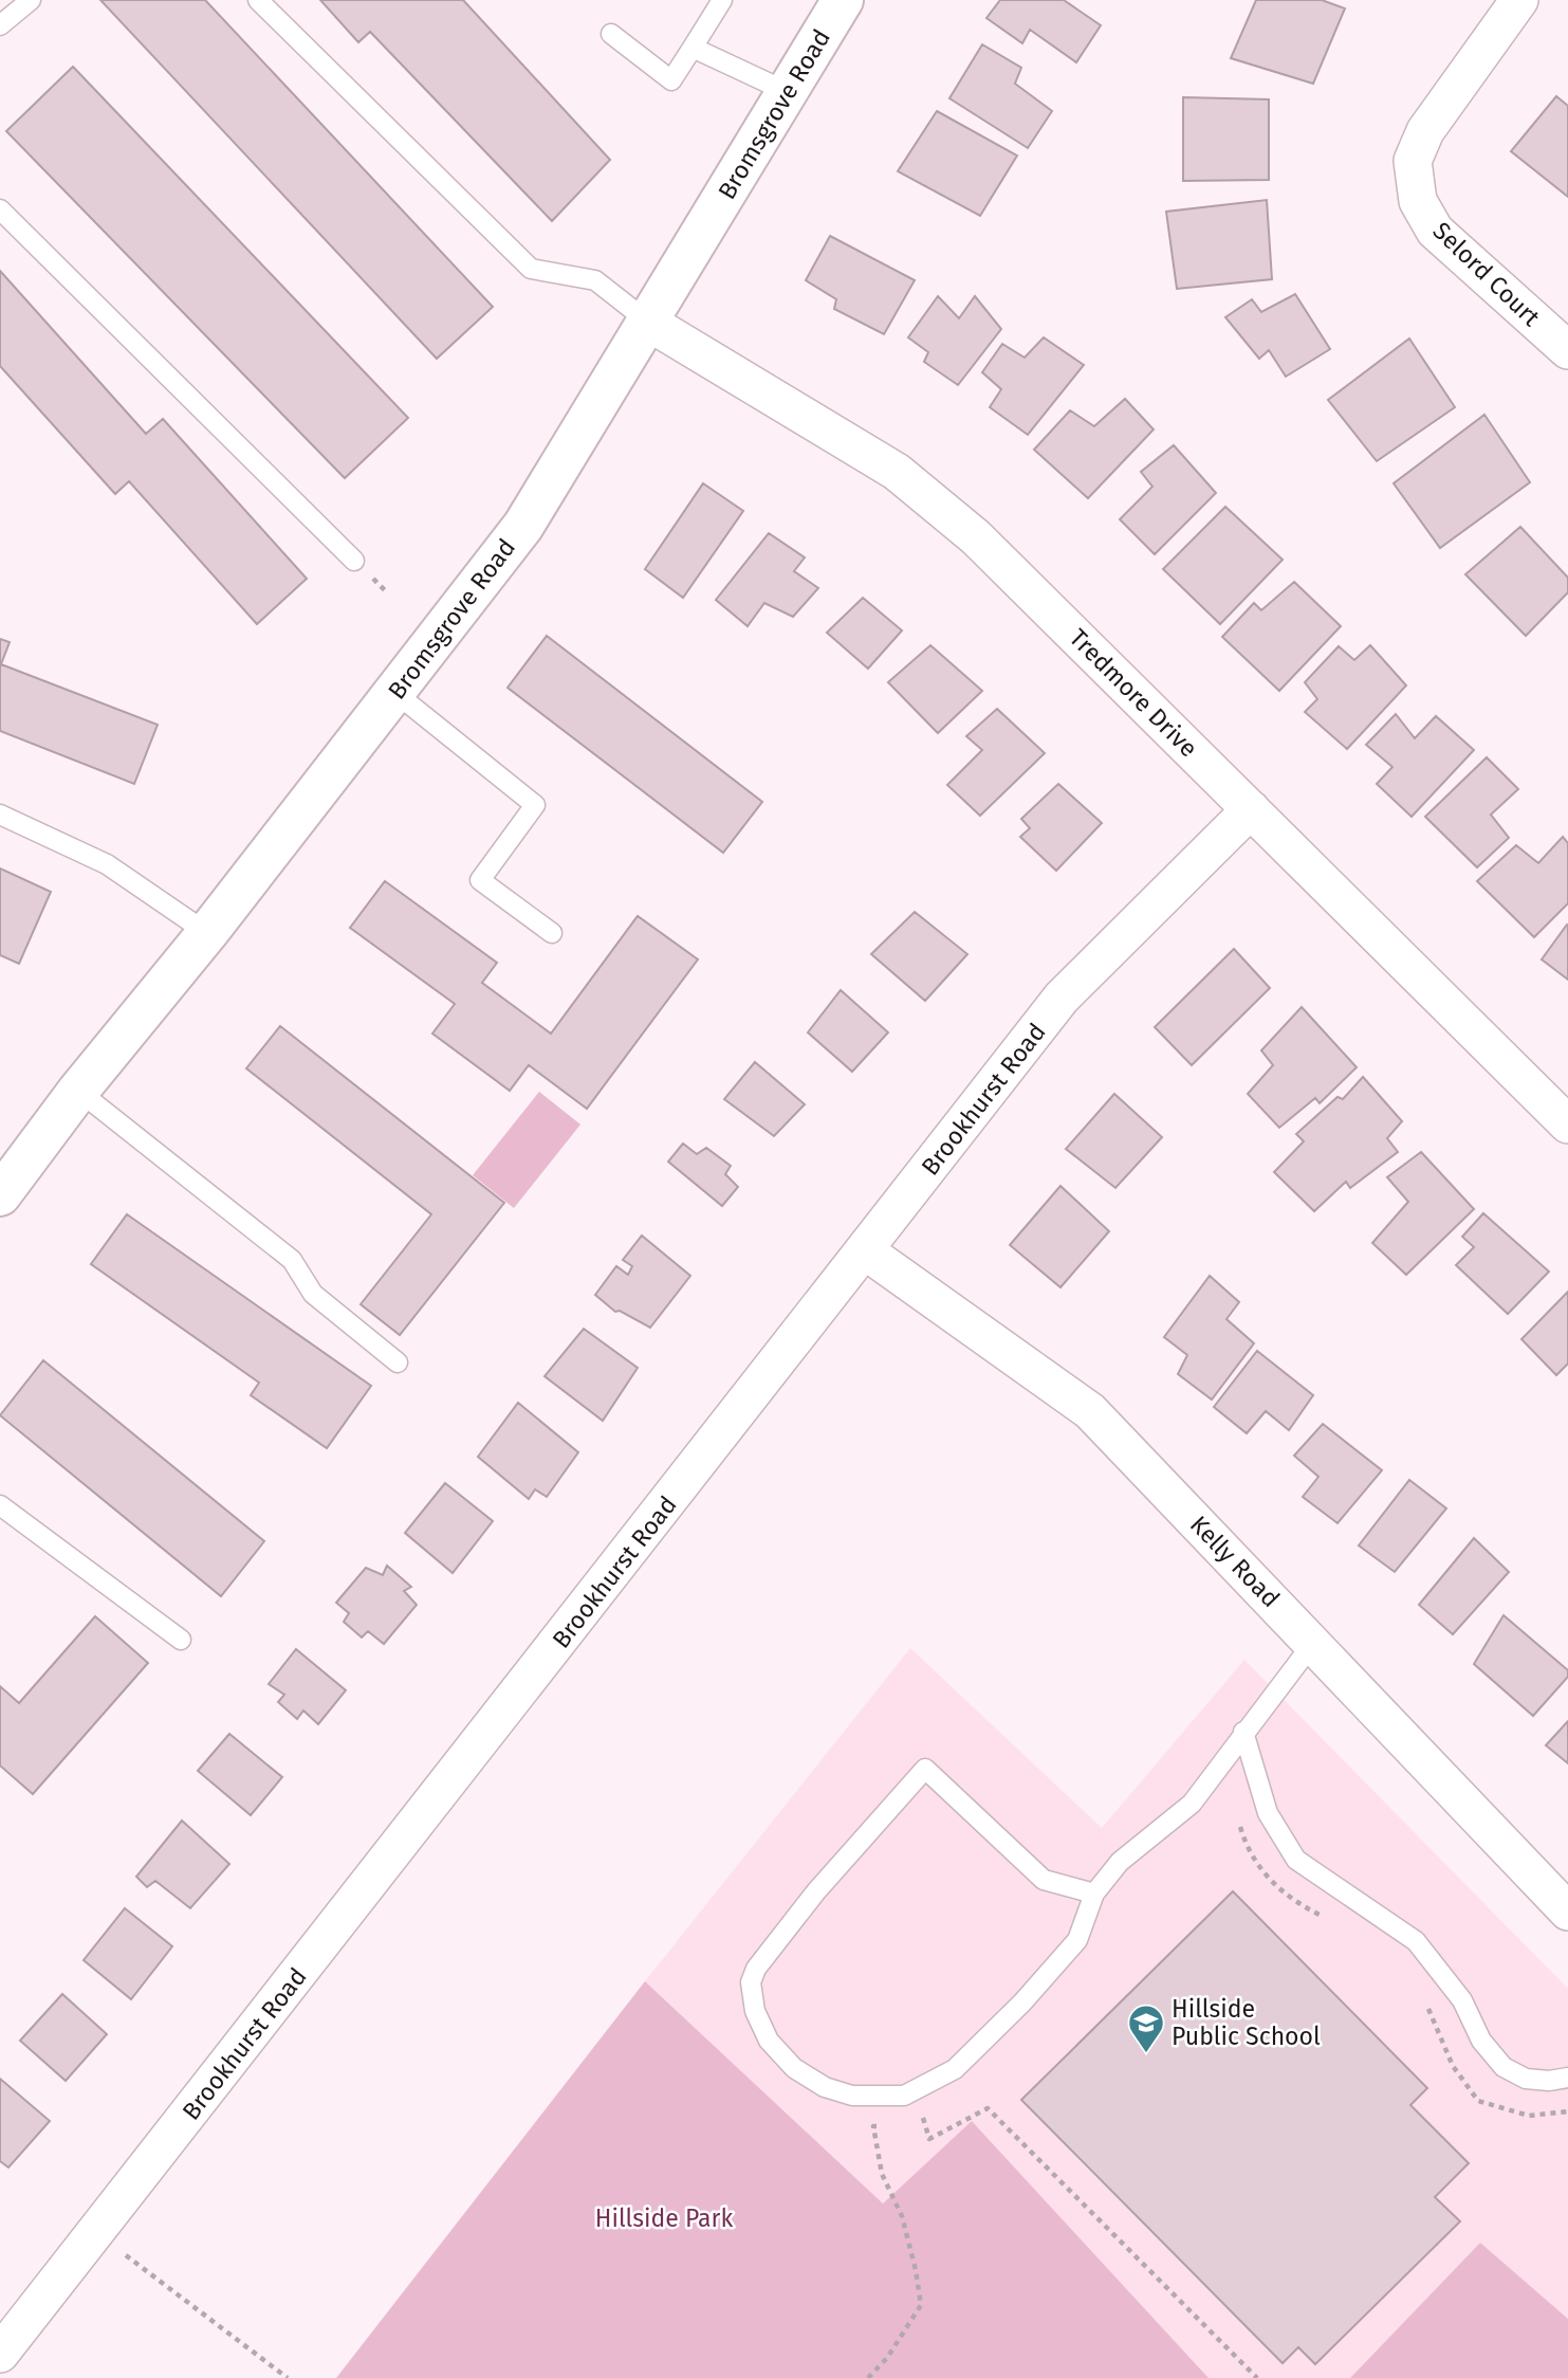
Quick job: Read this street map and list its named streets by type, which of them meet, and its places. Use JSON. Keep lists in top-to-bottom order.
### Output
{
  "streets": {
    "street": [
      "Bromsgrove Road",
      "Selord Court",
      "Tredmore Drive",
      "Brookhurst Road",
      "Kelly Road"
    ]
  },
  "crossings": [
    ["Bromsgrove Road", "Tredmore Drive"],
    ["Tredmore Drive", "Brookhurst Road"],
    ["Brookhurst Road", "Kelly Road"]
  ],
  "parks": ["Hillside Park"],
  "places": {
    "school or university": ["Hillside Public School"]
  }
}
